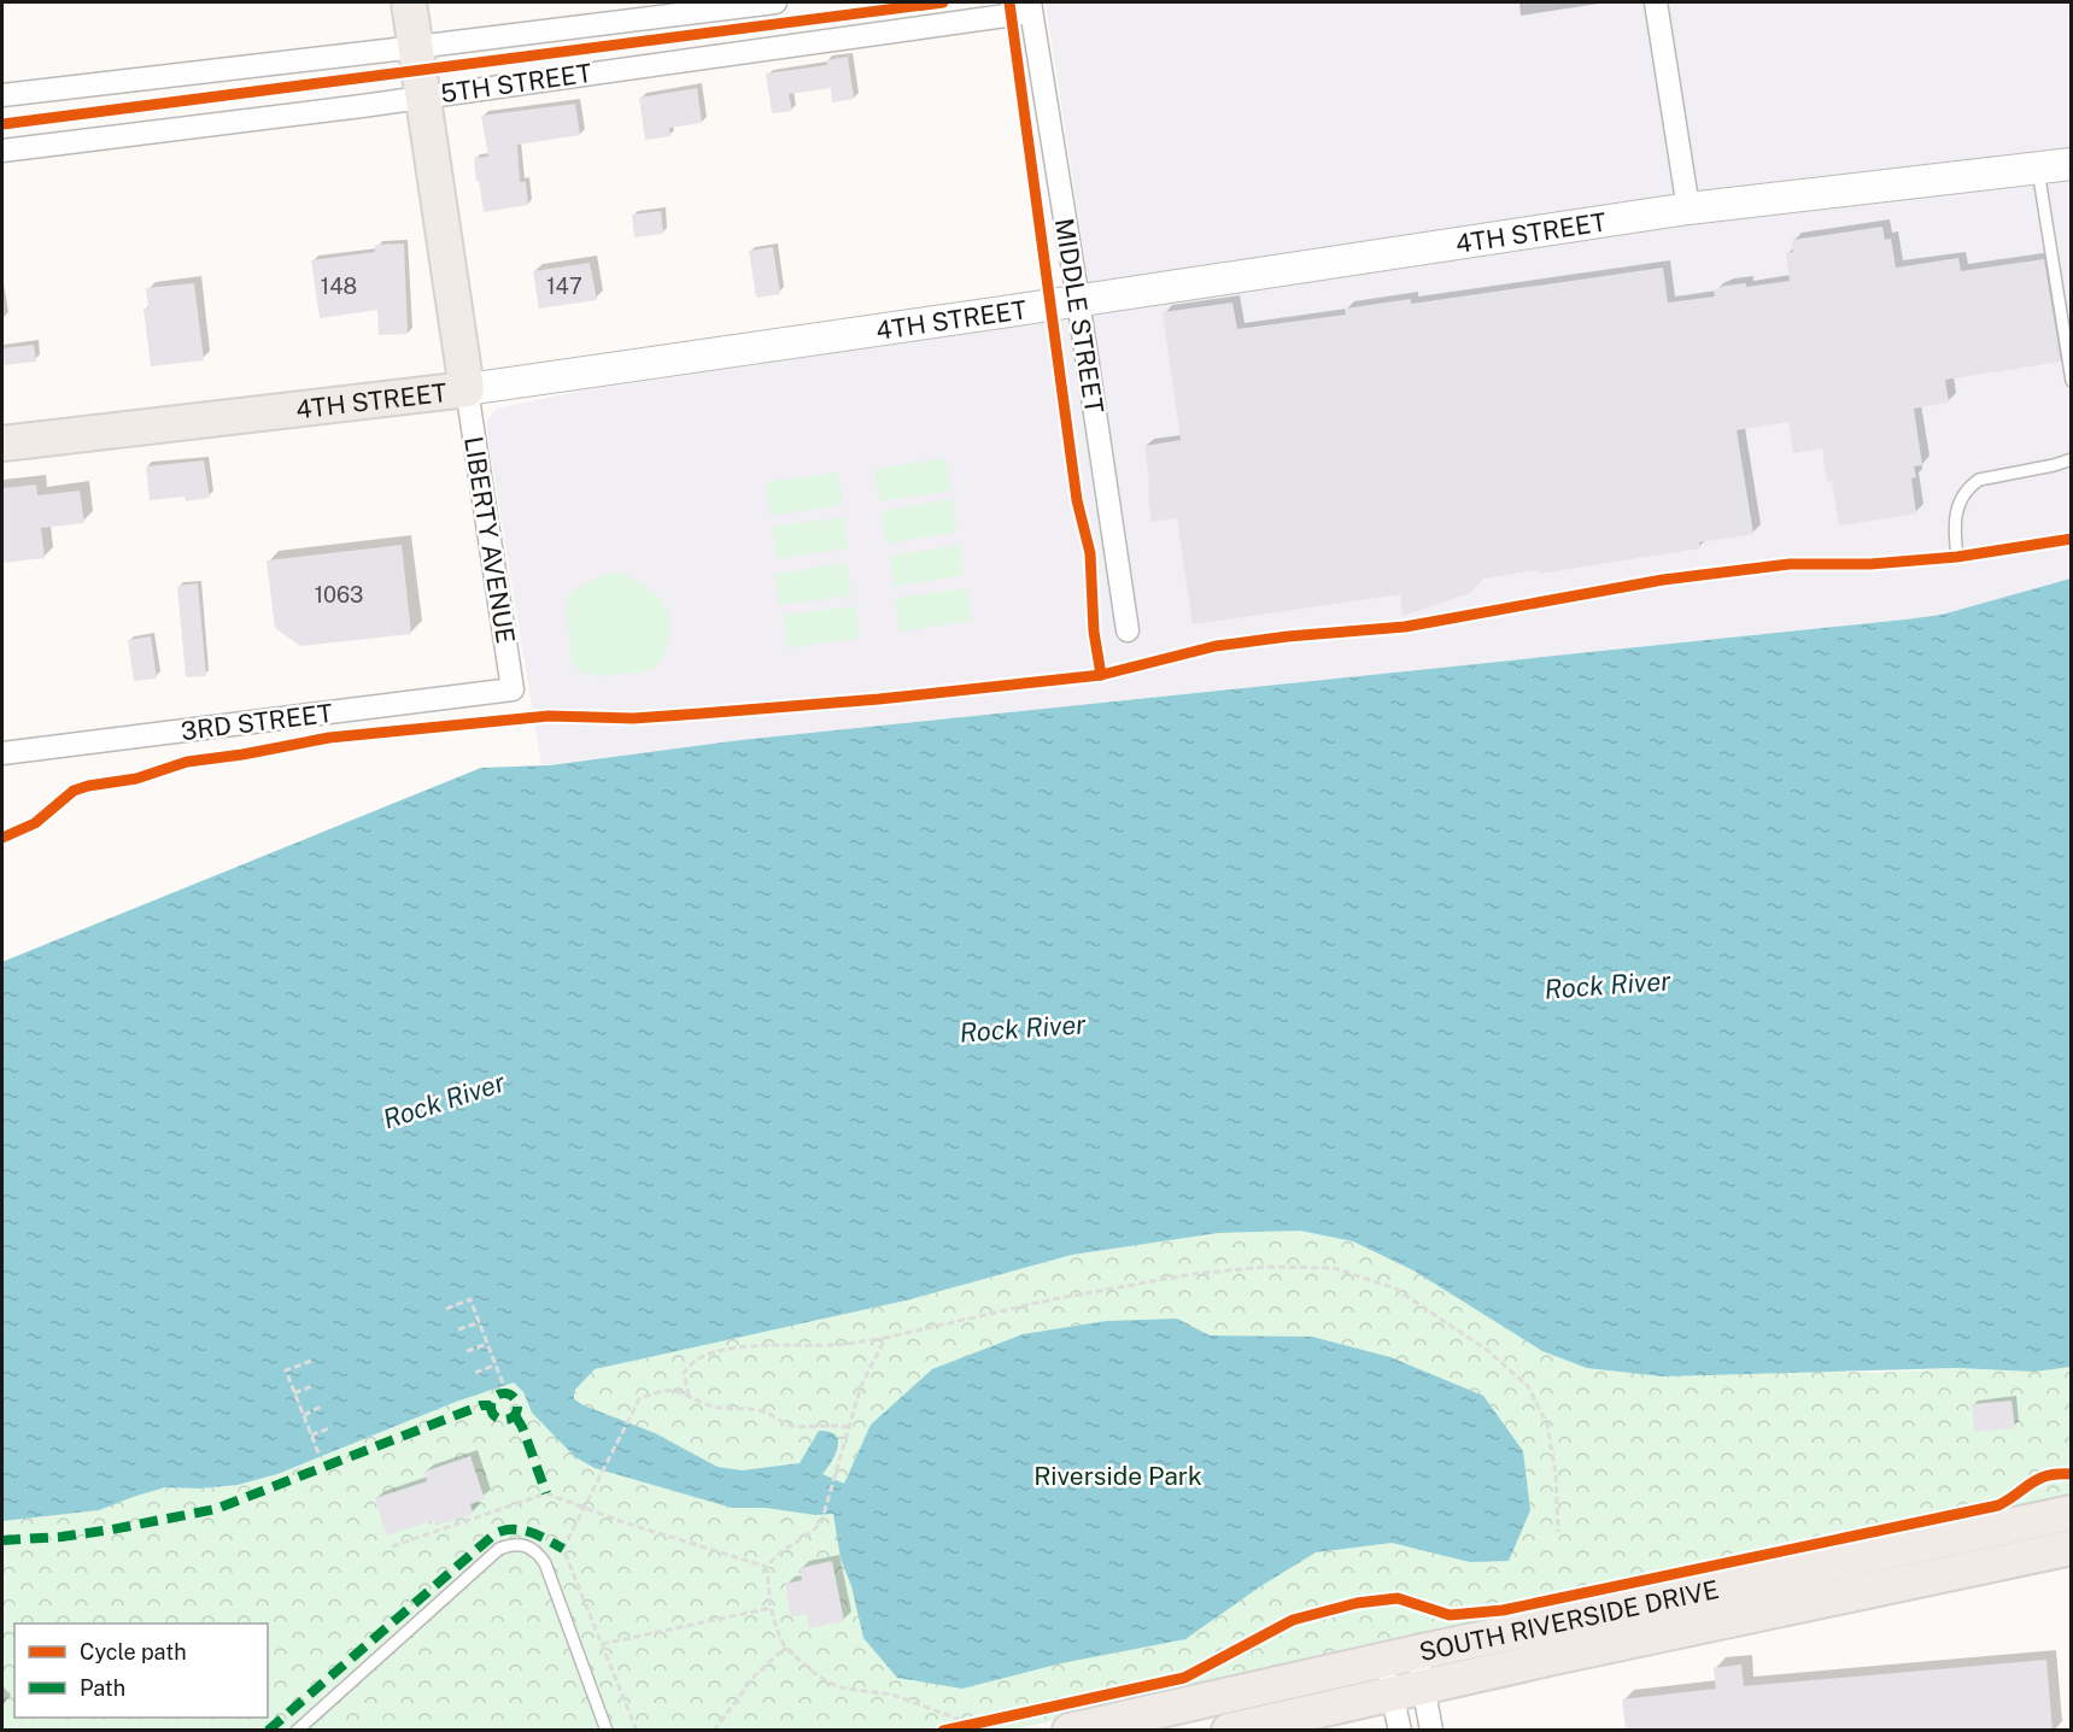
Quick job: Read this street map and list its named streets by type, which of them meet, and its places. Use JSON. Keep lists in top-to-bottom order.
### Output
{
  "streets": {
    "main road": ["4TH STREET", "SOUTH RIVERSIDE DRIVE"],
    "street": [
      "5TH STREET",
      "MIDDLE STREET",
      "LIBERTY AVENUE",
      "3RD STREET"
    ]
  },
  "crossings": [
    ["5TH STREET", "MIDDLE STREET"],
    ["4TH STREET", "MIDDLE STREET"],
    ["4TH STREET", "LIBERTY AVENUE"],
    ["LIBERTY AVENUE", "3RD STREET"]
  ],
  "water": ["Rock River"],
  "parks": ["Riverside Park"],
  "house_numbers": ["148", "147", "1063"],
  "legend": ["Cycle path", "Path"]
}
